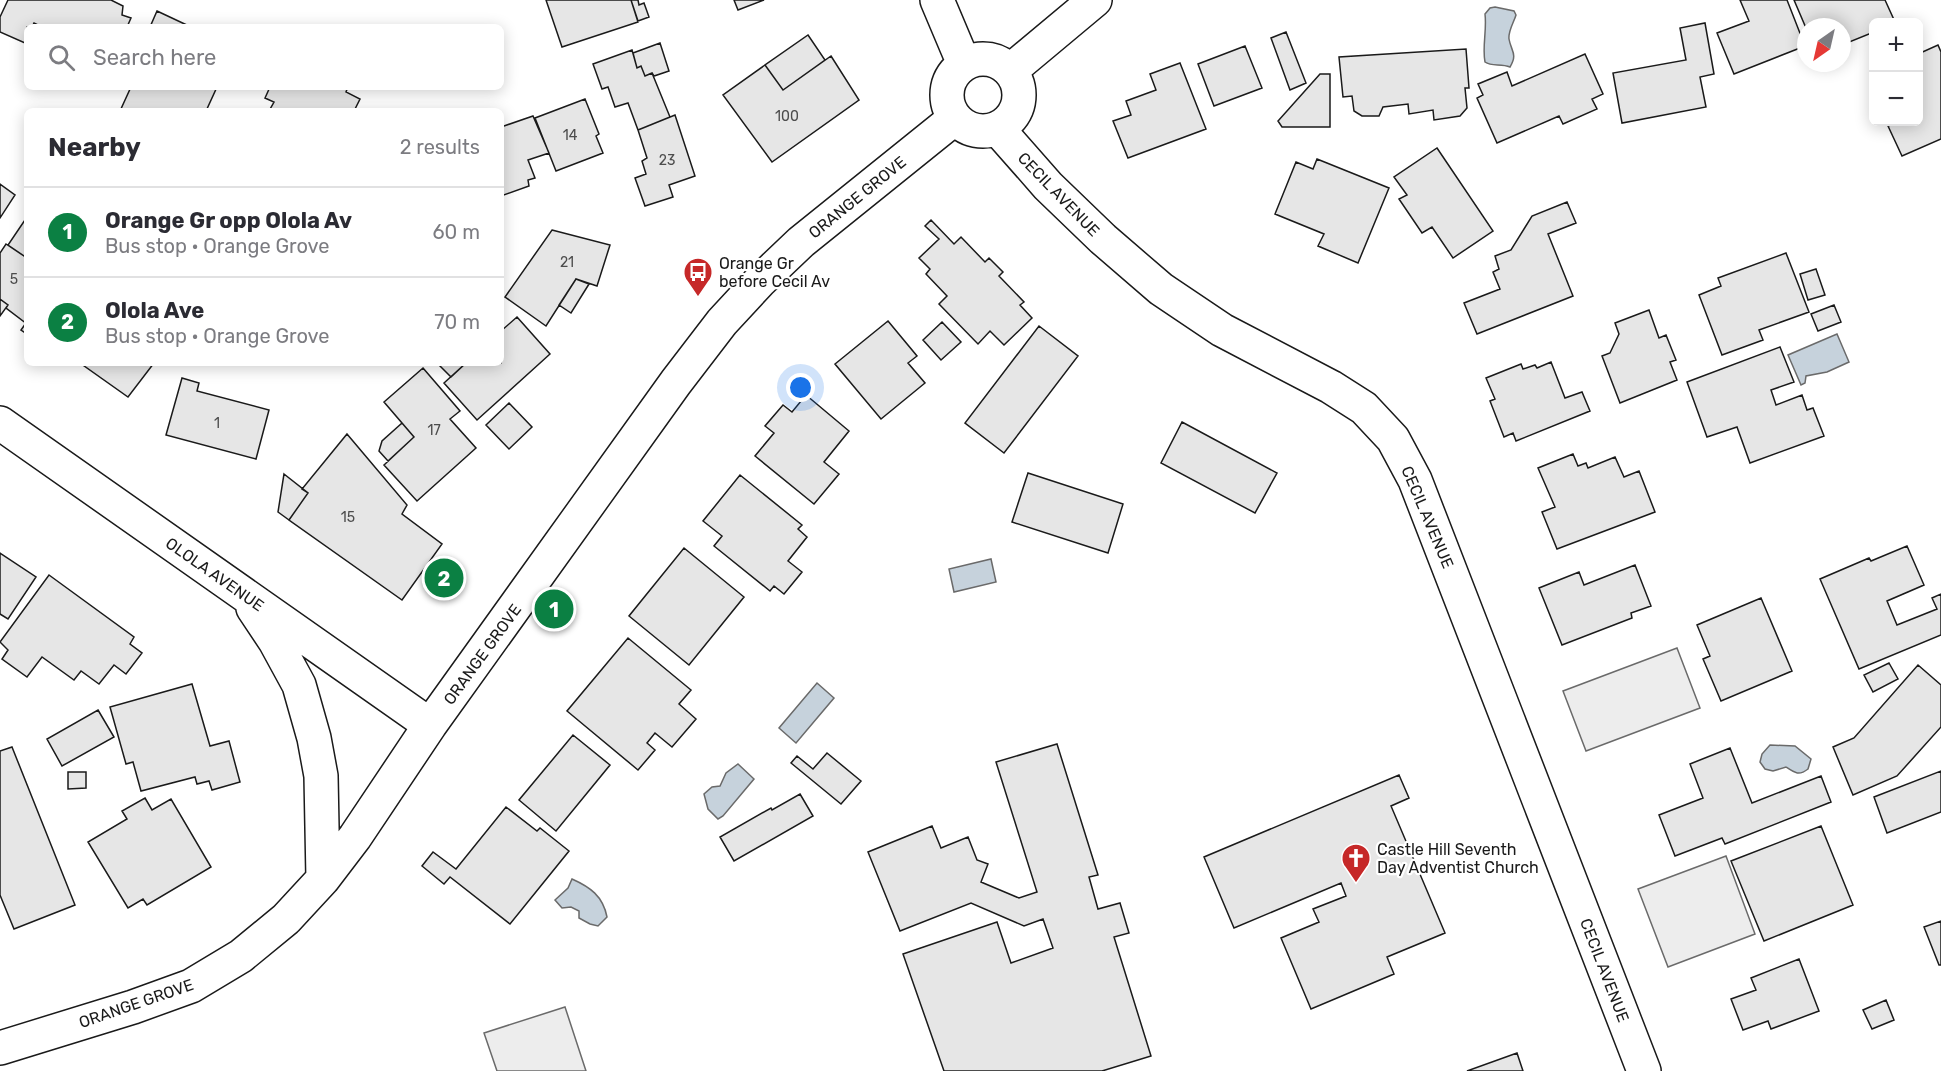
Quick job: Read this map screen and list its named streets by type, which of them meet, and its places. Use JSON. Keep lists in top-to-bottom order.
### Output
{
  "streets": {
    "street": ["CECIL AVENUE", "ORANGE GROVE", "OLOLA AVENUE"]
  },
  "crossings": [
    ["CECIL AVENUE", "ORANGE GROVE"],
    ["ORANGE GROVE", "OLOLA AVENUE"]
  ],
  "places": {
    "bus stop": ["Orange Gr before Cecil Av"],
    "church": ["Castle Hill Seventh Day Adventist Church"]
  },
  "house_numbers": [
    "100",
    "14",
    "23",
    "21",
    "5",
    "1",
    "17",
    "15"
  ],
  "north": "bottom left",
  "page": {
    "map_buttons": ["+", "−"],
    "search": "Search here",
    "heading": ["Nearby", "2 results"],
    "list": [
      {
        "mark": "1",
        "name": "Orange Gr opp Olola Av",
        "note": "Bus stop · Orange Grove",
        "value": "60 m"
      },
      {
        "mark": "2",
        "name": "Olola Ave",
        "note": "Bus stop · Orange Grove",
        "value": "70 m"
      }
    ],
    "pins": ["2", "1"]
  }
}
